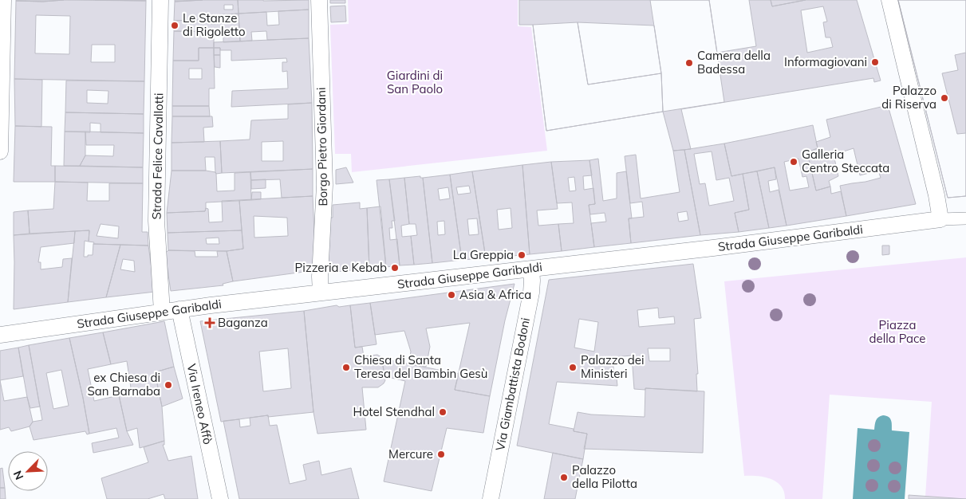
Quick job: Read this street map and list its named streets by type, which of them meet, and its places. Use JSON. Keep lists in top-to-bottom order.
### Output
{
  "streets": {
    "street": [
      "Borgo Pietro Giordani",
      "Strada Felice Cavallotti",
      "Strada Giuseppe Garibaldi",
      "Via Giambattista Bodoni",
      "Via Ireneo Affò"
    ]
  },
  "crossings": [
    ["Borgo Pietro Giordani", "Strada Giuseppe Garibaldi"],
    ["Strada Felice Cavallotti", "Strada Giuseppe Garibaldi"],
    ["Strada Giuseppe Garibaldi", "Via Giambattista Bodoni"],
    ["Strada Giuseppe Garibaldi", "Via Ireneo Affò"]
  ],
  "parks": ["Giardini di San Paolo", "Piazza della Pace"],
  "places": {
    "other": [
      "Le Stanze di Rigoletto",
      "Informagiovani",
      "Camera della Badessa",
      "Palazzo di Riserva",
      "Galleria Centro Steccata",
      "La Greppia",
      "Pizzeria e Kebab",
      "Asia & Africa",
      "Chiesa di Santa Teresa del Bambin Gesù",
      "Palazzo dei Ministeri",
      "ex Chiesa di San Barnaba",
      "Hotel Stendhal",
      "Mercure",
      "Palazzo della Pilotta"
    ],
    "health": ["Baganza"]
  },
  "north": "bottom left"
}
